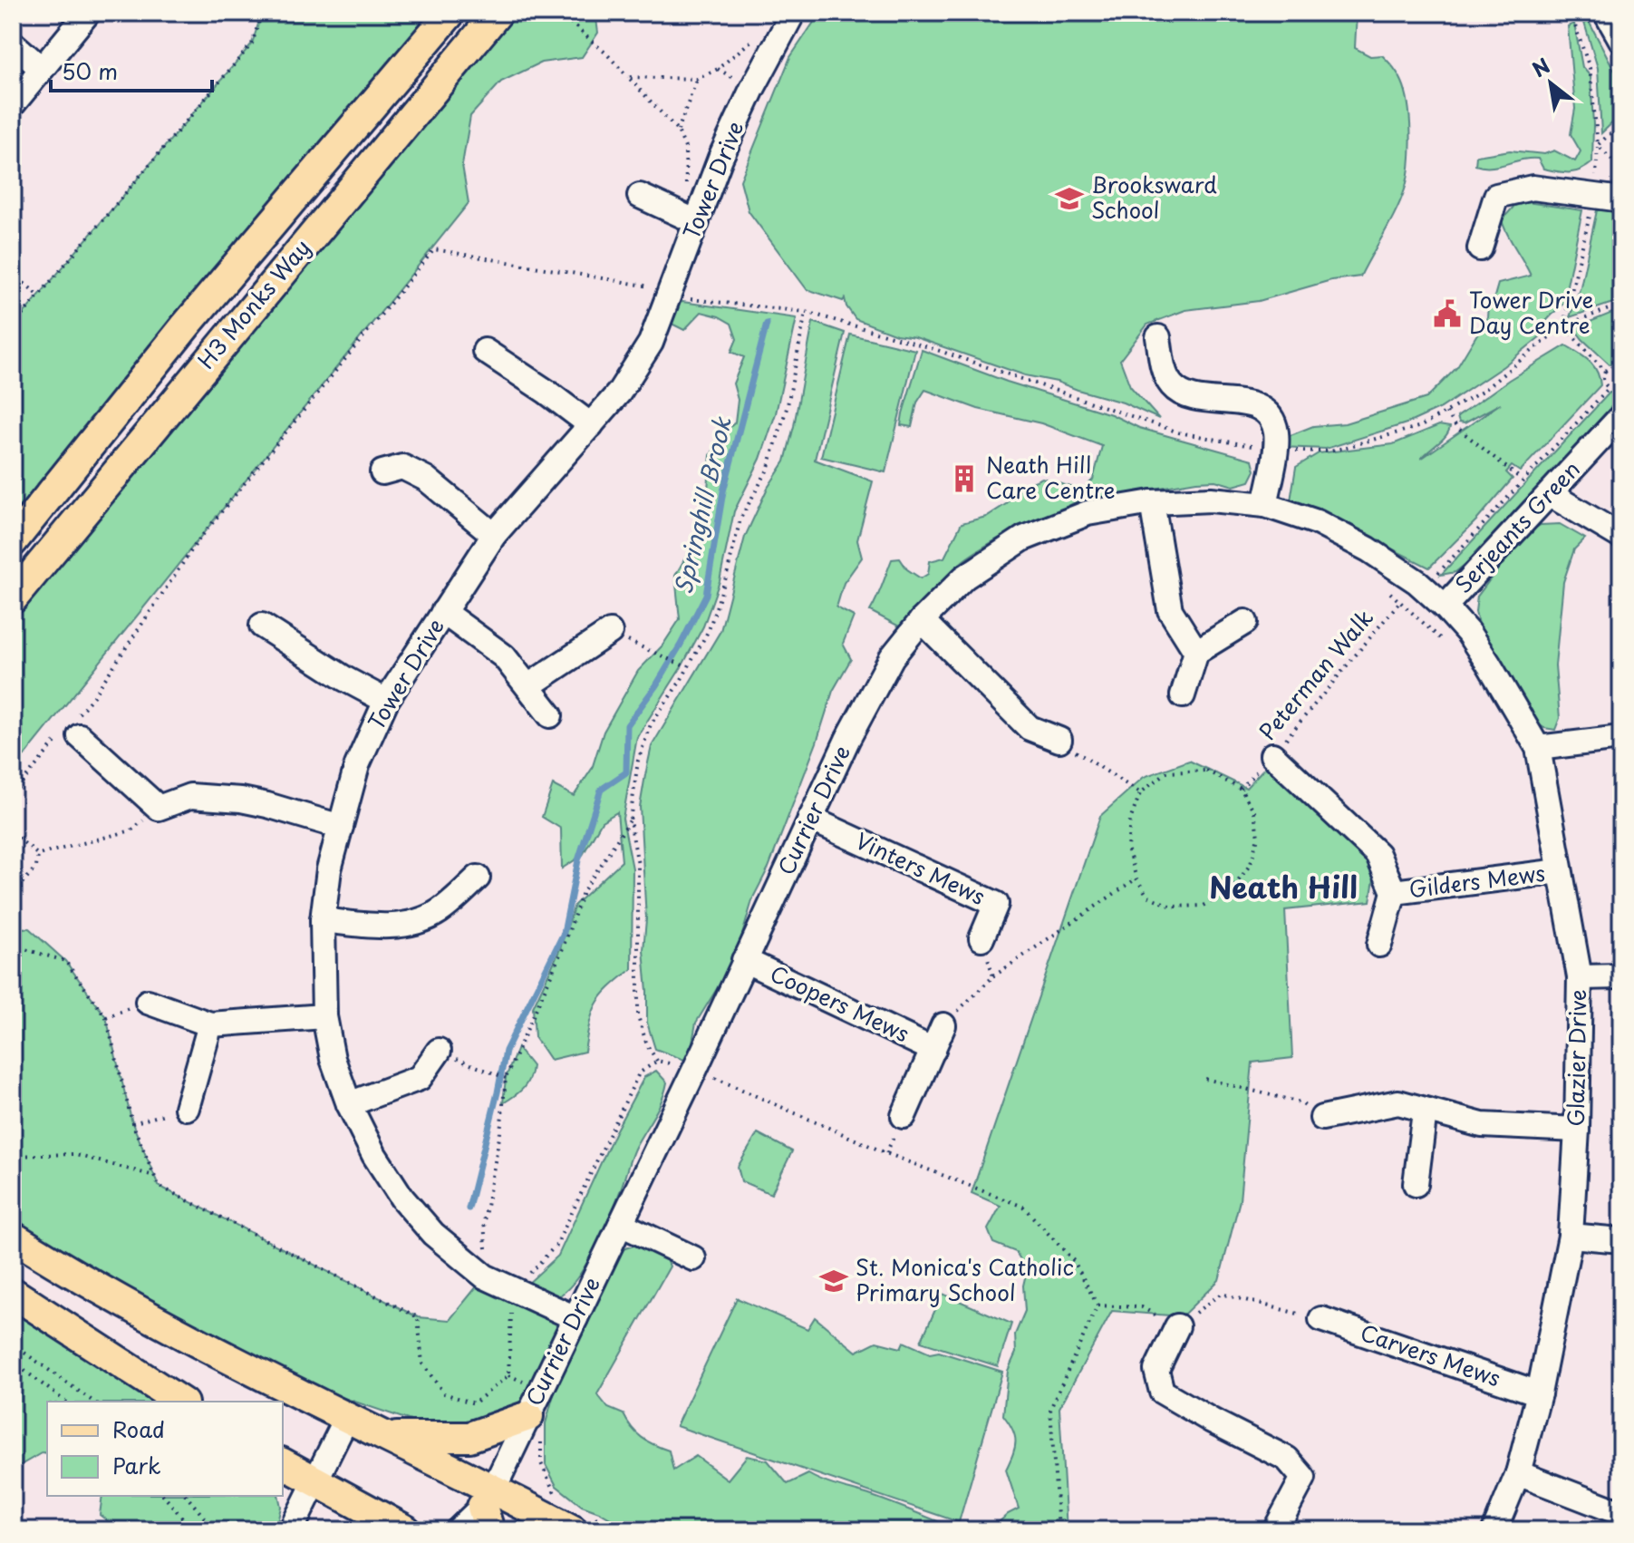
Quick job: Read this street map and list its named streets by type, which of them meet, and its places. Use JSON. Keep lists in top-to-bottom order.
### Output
{
  "streets": {
    "main road": ["H3 Monks Way"],
    "street": [
      "Tower Drive",
      "Serjeants Green",
      "Currier Drive",
      "Vinters Mews",
      "Gilders Mews",
      "Coopers Mews",
      "Glazier Drive",
      "Carvers Mews"
    ],
    "path": ["Peterman Walk"]
  },
  "crossings": [
    ["Tower Drive", "Currier Drive"],
    ["Serjeants Green", "Currier Drive"],
    ["Serjeants Green", "Glazier Drive"],
    ["Peterman Walk", "Currier Drive"],
    ["Peterman Walk", "Gilders Mews"],
    ["Currier Drive", "Vinters Mews"],
    ["Currier Drive", "Coopers Mews"],
    ["Currier Drive", "Glazier Drive"],
    ["Gilders Mews", "Glazier Drive"],
    ["Glazier Drive", "Carvers Mews"]
  ],
  "districts": ["Neath Hill"],
  "water": ["Springhill Brook"],
  "places": {
    "school or university": ["Brooksward School", "St. Monica's Catholic Primary School"],
    "public building": ["Tower Drive Day Centre"],
    "building": ["Neath Hill Care Centre"]
  },
  "legend": ["Road", "Park"],
  "scale_bar": "50 m",
  "north": "top left"
}
